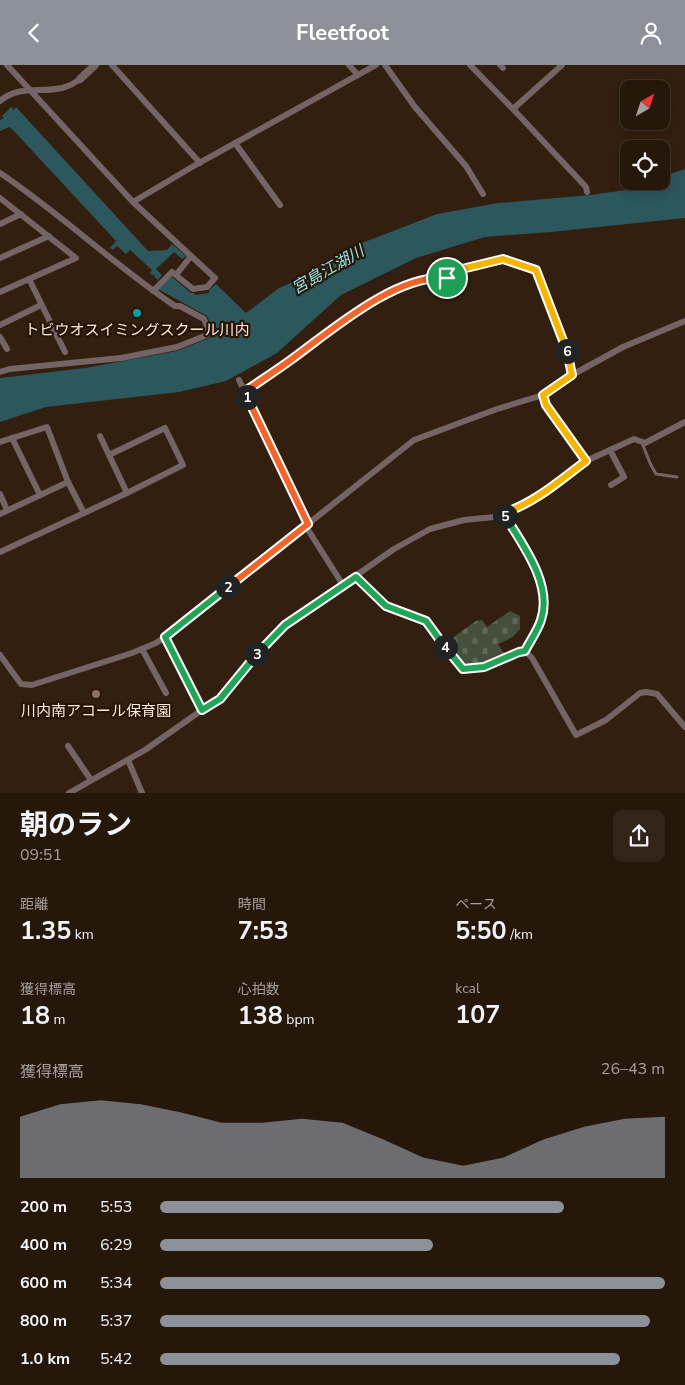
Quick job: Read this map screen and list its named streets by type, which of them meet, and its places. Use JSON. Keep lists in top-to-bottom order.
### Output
{
  "water": ["宮島江湖川"],
  "places": ["トビウオスイミングスクール川内", "川内南アコール保育園"],
  "north": "top right",
  "page": {
    "header": "Fleetfoot",
    "pins": [
      "6",
      "1",
      "5",
      "2",
      "4",
      "3"
    ],
    "heading": ["朝のラン", "09:51"],
    "stats": [
      ["距離", "1.35 km"],
      ["時間", "7:53"],
      ["ペース", "5:50 /km"],
      ["獲得標高", "18 m"],
      ["心拍数", "138 bpm"],
      ["kcal", "107"]
    ],
    "chart": ["獲得標高", "26–43 m"],
    "list": [
      {
        "name": "200 m",
        "note": "5:53"
      },
      {
        "name": "400 m",
        "note": "6:29"
      },
      {
        "name": "600 m",
        "note": "5:34"
      },
      {
        "name": "800 m",
        "note": "5:37"
      },
      {
        "name": "1.0 km",
        "note": "5:42"
      }
    ]
  }
}
